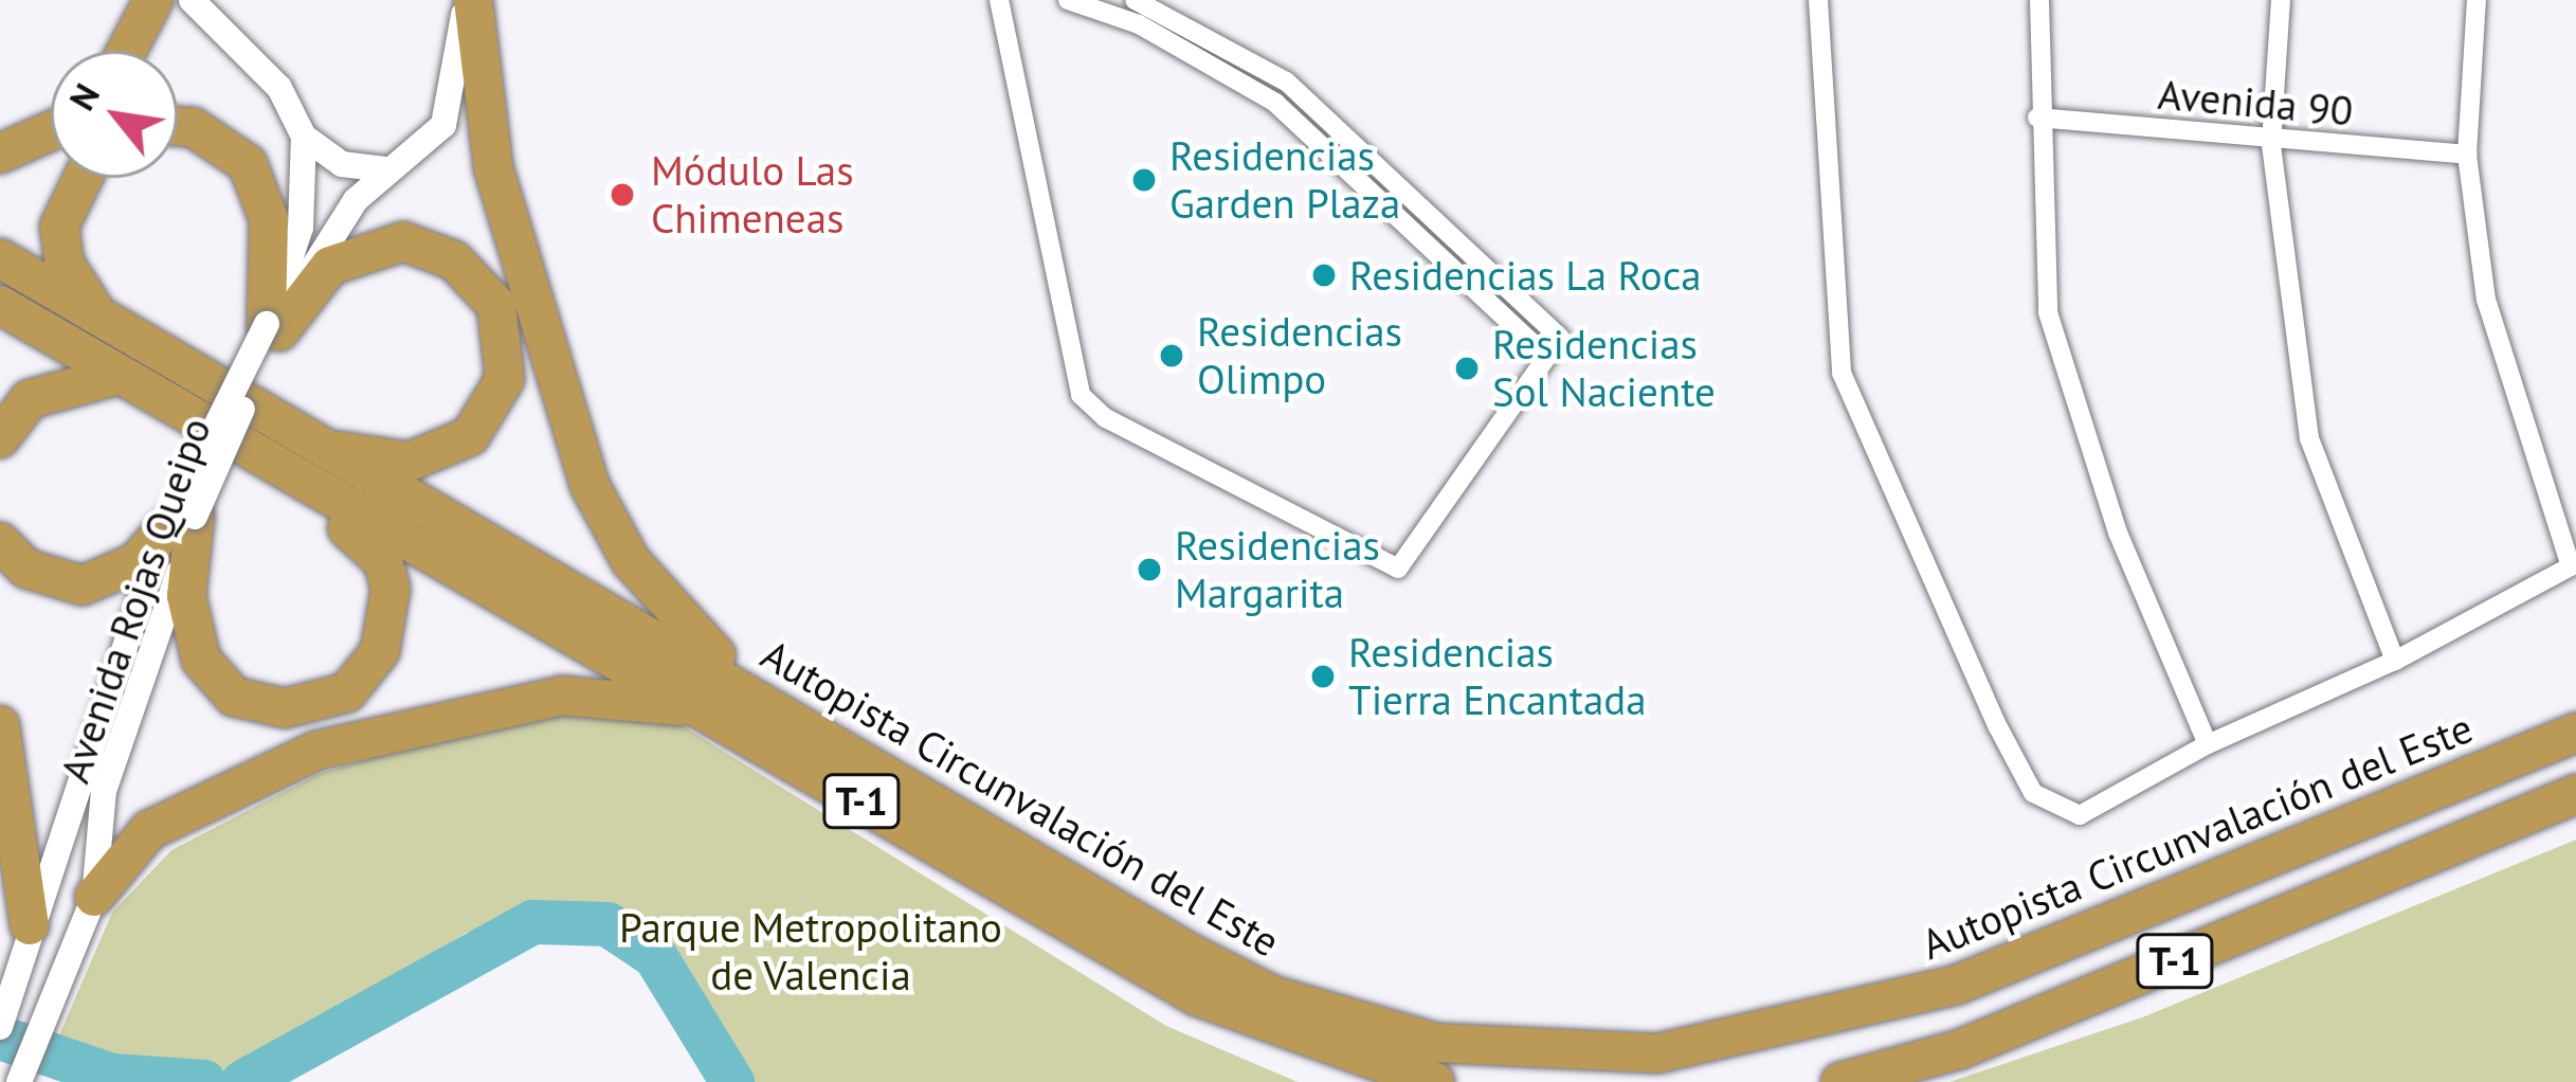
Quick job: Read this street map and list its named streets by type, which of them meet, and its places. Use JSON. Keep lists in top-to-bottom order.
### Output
{
  "streets": {
    "highway": ["Autopista Circunvalación del Este", "T-1"],
    "street": ["Avenida 90", "Avenida Rojas Queipo"]
  },
  "parks": ["Parque Metropolitano de Valencia"],
  "places": [
    "Residencias Garden Plaza",
    "Módulo Las Chimeneas",
    "Residencias La Roca",
    "Residencias Olimpo",
    "Residencias Sol Naciente",
    "Residencias Margarita",
    "Residencias Tierra Encantada"
  ],
  "north": "top left"
}
